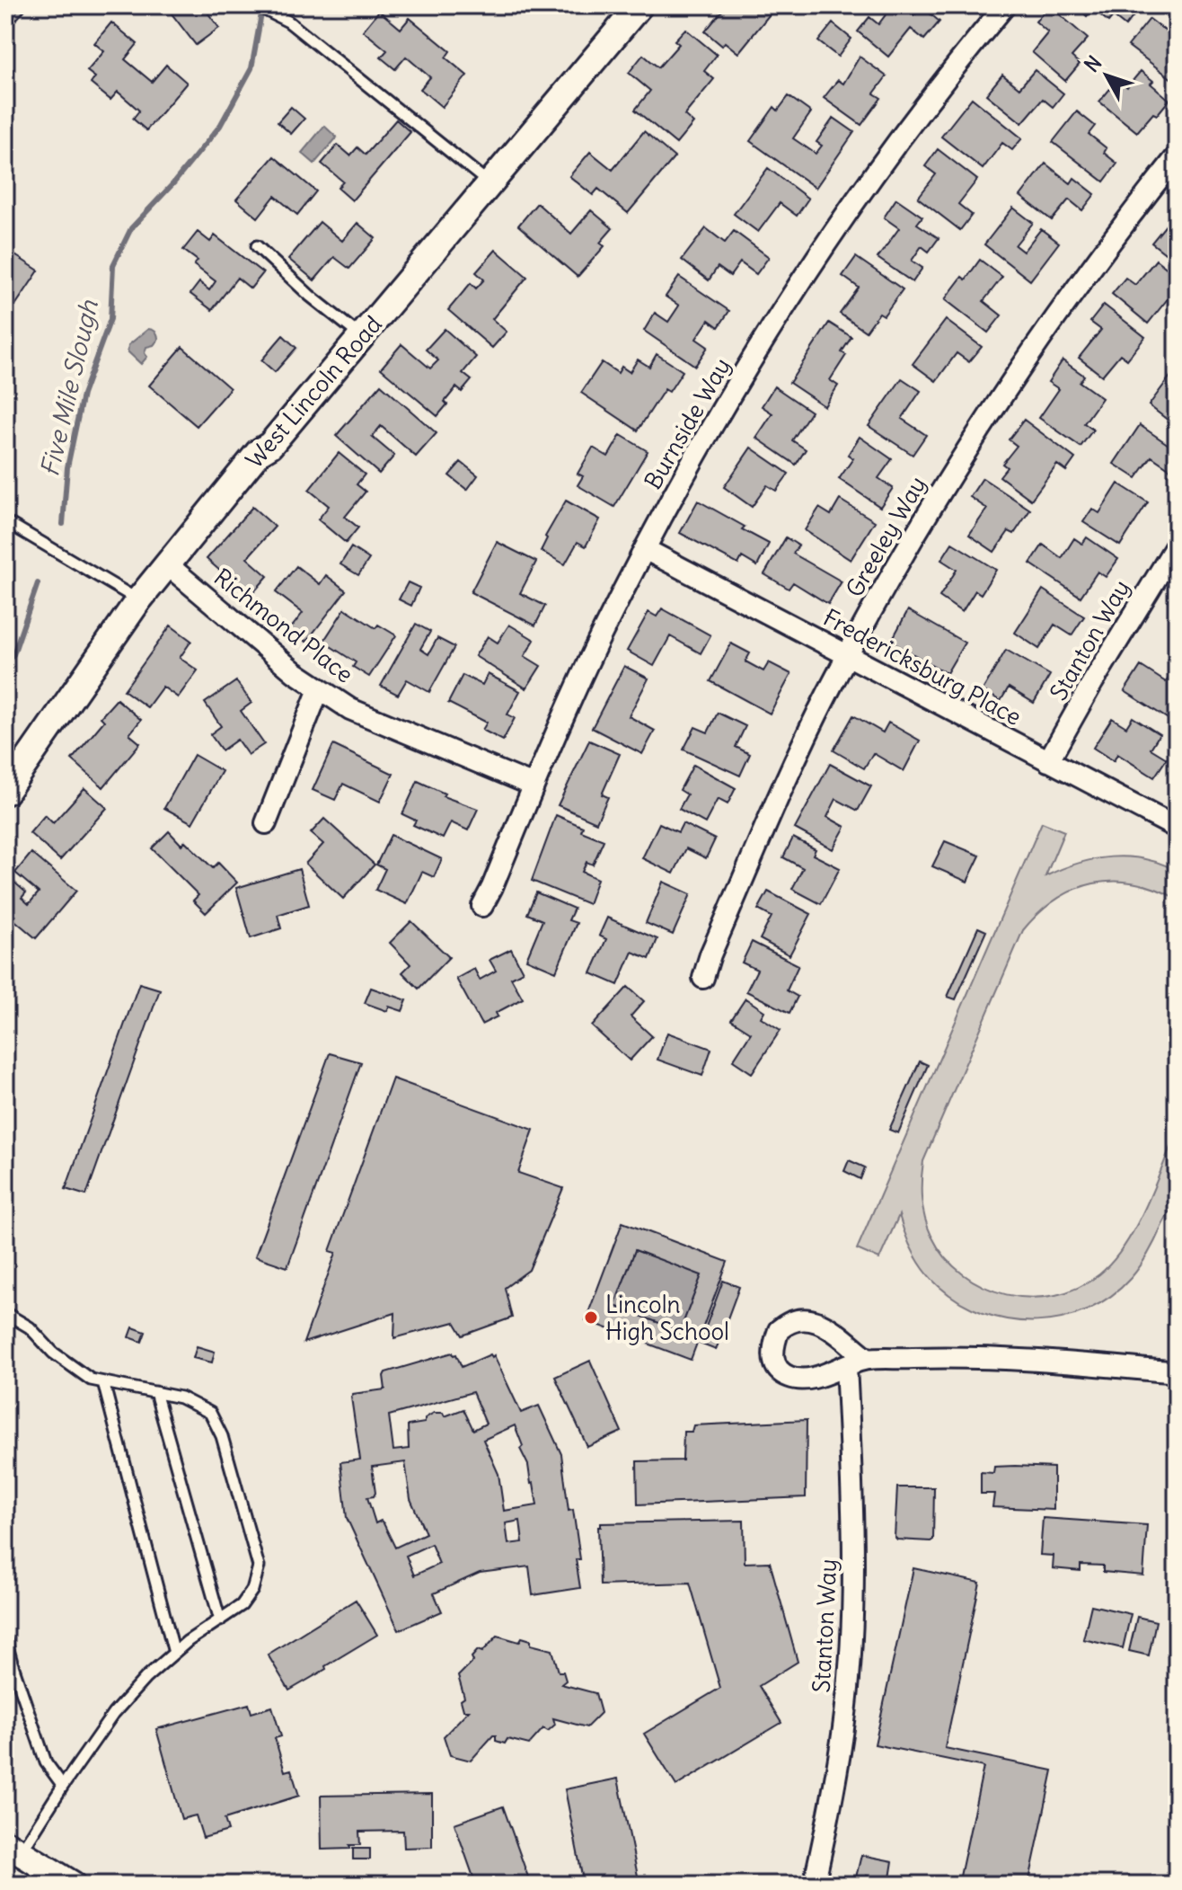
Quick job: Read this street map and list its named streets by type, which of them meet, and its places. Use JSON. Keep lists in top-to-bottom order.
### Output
{
  "streets": {
    "street": [
      "West Lincoln Road",
      "Burnside Way",
      "Greeley Way",
      "Richmond Place",
      "Stanton Way",
      "Fredericksburg Place"
    ]
  },
  "crossings": [
    ["West Lincoln Road", "Richmond Place"],
    ["Burnside Way", "Richmond Place"],
    ["Burnside Way", "Fredericksburg Place"],
    ["Greeley Way", "Fredericksburg Place"],
    ["Stanton Way", "Fredericksburg Place"]
  ],
  "water": ["Five Mile Slough"],
  "places": ["Lincoln High School"],
  "north": "top left"
}
